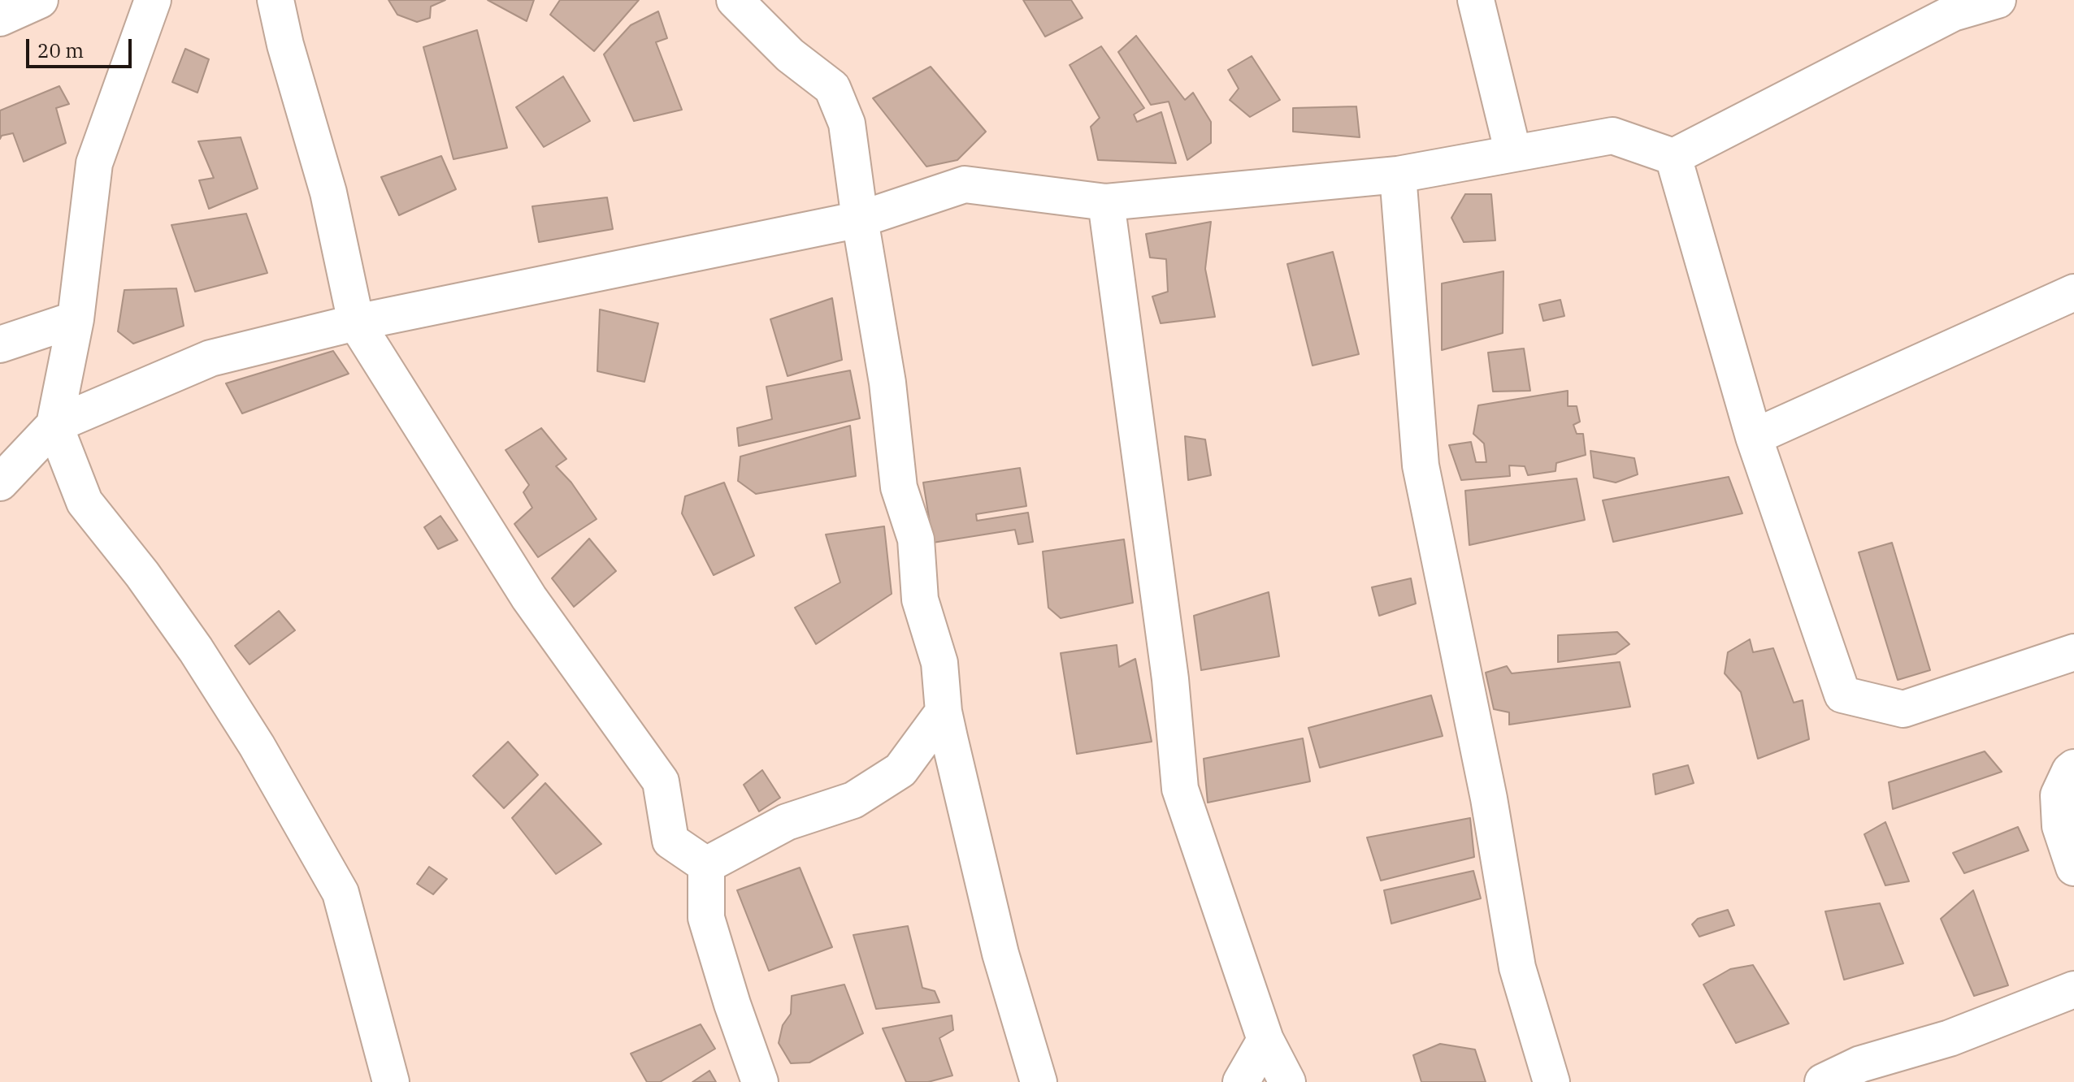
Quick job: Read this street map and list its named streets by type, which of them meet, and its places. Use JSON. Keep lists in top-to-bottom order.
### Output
{
  "scale_bar": "20 m"
}
